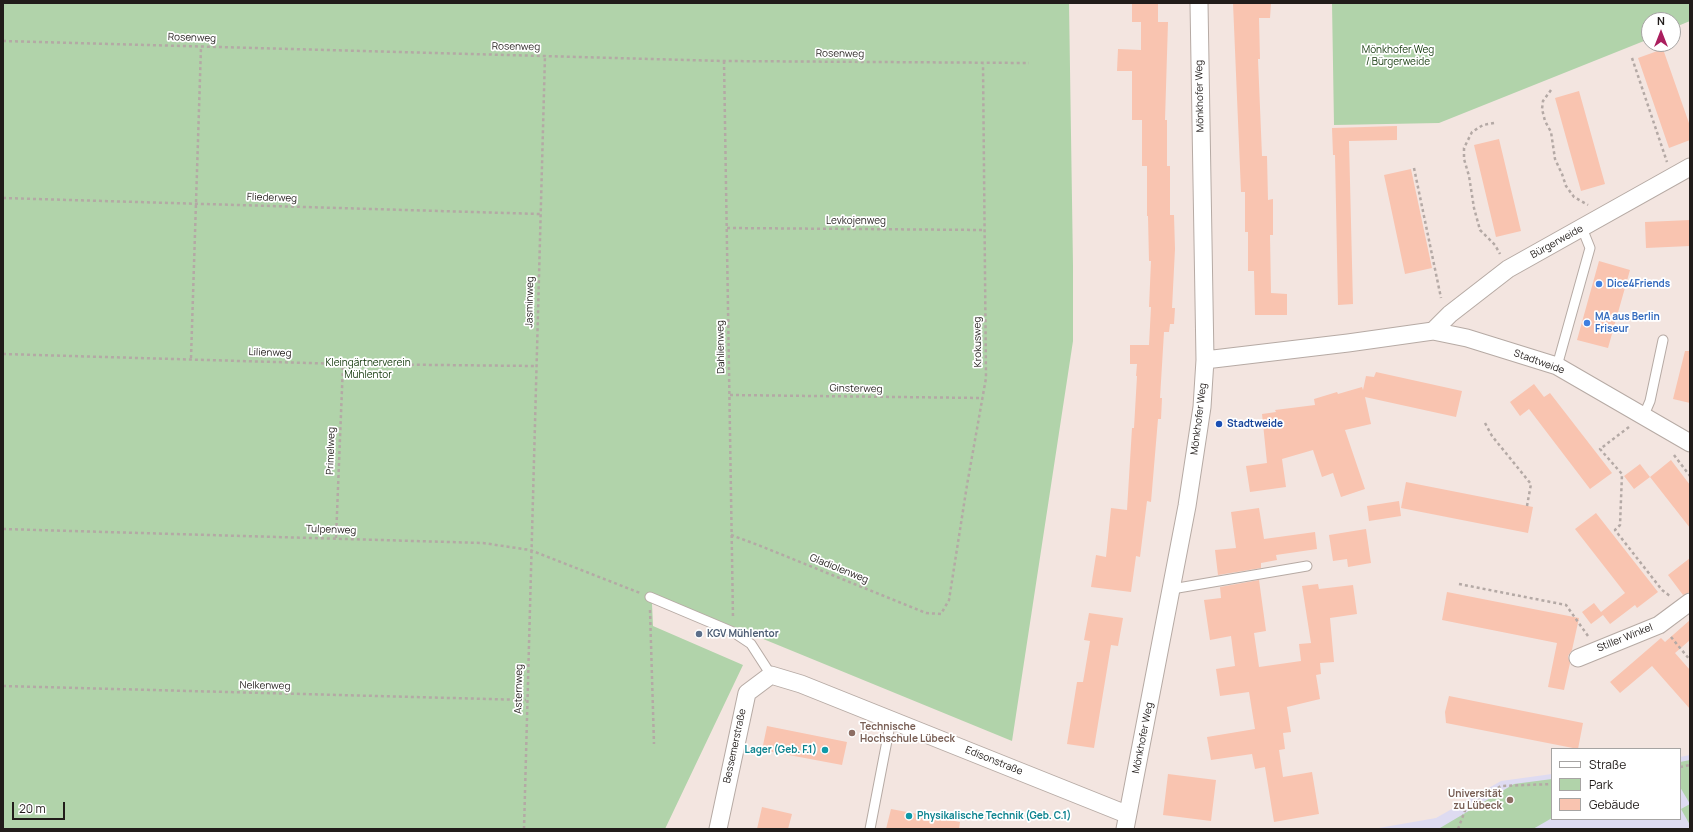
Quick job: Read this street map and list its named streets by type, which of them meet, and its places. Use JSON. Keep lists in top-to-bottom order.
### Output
{
  "streets": {
    "street": [
      "Mönkhofer Weg",
      "Bürgerweide",
      "Stadtweide",
      "Stiller Winkel",
      "Bessemerstraße",
      "Edisonstraße"
    ],
    "path": [
      "Rosenweg",
      "Fliederweg",
      "Levkojenweg",
      "Jasminweg",
      "Krokusweg",
      "Dahlienweg",
      "Lilienweg",
      "Ginsterweg",
      "Primelweg",
      "Tulpenweg",
      "Gladiolenweg",
      "Nelkenweg",
      "Asternweg"
    ]
  },
  "crossings": [
    ["Rosenweg", "Jasminweg"],
    ["Rosenweg", "Krokusweg"],
    ["Rosenweg", "Dahlienweg"],
    ["Mönkhofer Weg", "Stadtweide"],
    ["Mönkhofer Weg", "Edisonstraße"],
    ["Fliederweg", "Jasminweg"],
    ["Levkojenweg", "Krokusweg"],
    ["Levkojenweg", "Dahlienweg"],
    ["Bürgerweide", "Stadtweide"],
    ["Jasminweg", "Lilienweg"],
    ["Jasminweg", "Tulpenweg"],
    ["Jasminweg", "Asternweg"],
    ["Krokusweg", "Ginsterweg"],
    ["Krokusweg", "Gladiolenweg"],
    ["Dahlienweg", "Ginsterweg"],
    ["Dahlienweg", "Gladiolenweg"],
    ["Lilienweg", "Primelweg"],
    ["Primelweg", "Tulpenweg"],
    ["Tulpenweg", "Asternweg"],
    ["Nelkenweg", "Asternweg"],
    ["Bessemerstraße", "Edisonstraße"]
  ],
  "parks": ["Mönkhofer Weg / Bürgerweide", "Kleingärtnerverein Mühlentor"],
  "places": [
    "Dice4Friends",
    "MA aus Berlin Friseur",
    "Stadtweide",
    "KGV Mühlentor",
    "Technische Hochschule Lübeck",
    "Lager (Geb. F.1)",
    "Universität zu Lübeck",
    "Physikalische Technik (Geb. C.1)"
  ],
  "legend": ["Straße", "Park", "Gebäude"],
  "scale_bar": "20 m",
  "north": "top"
}
